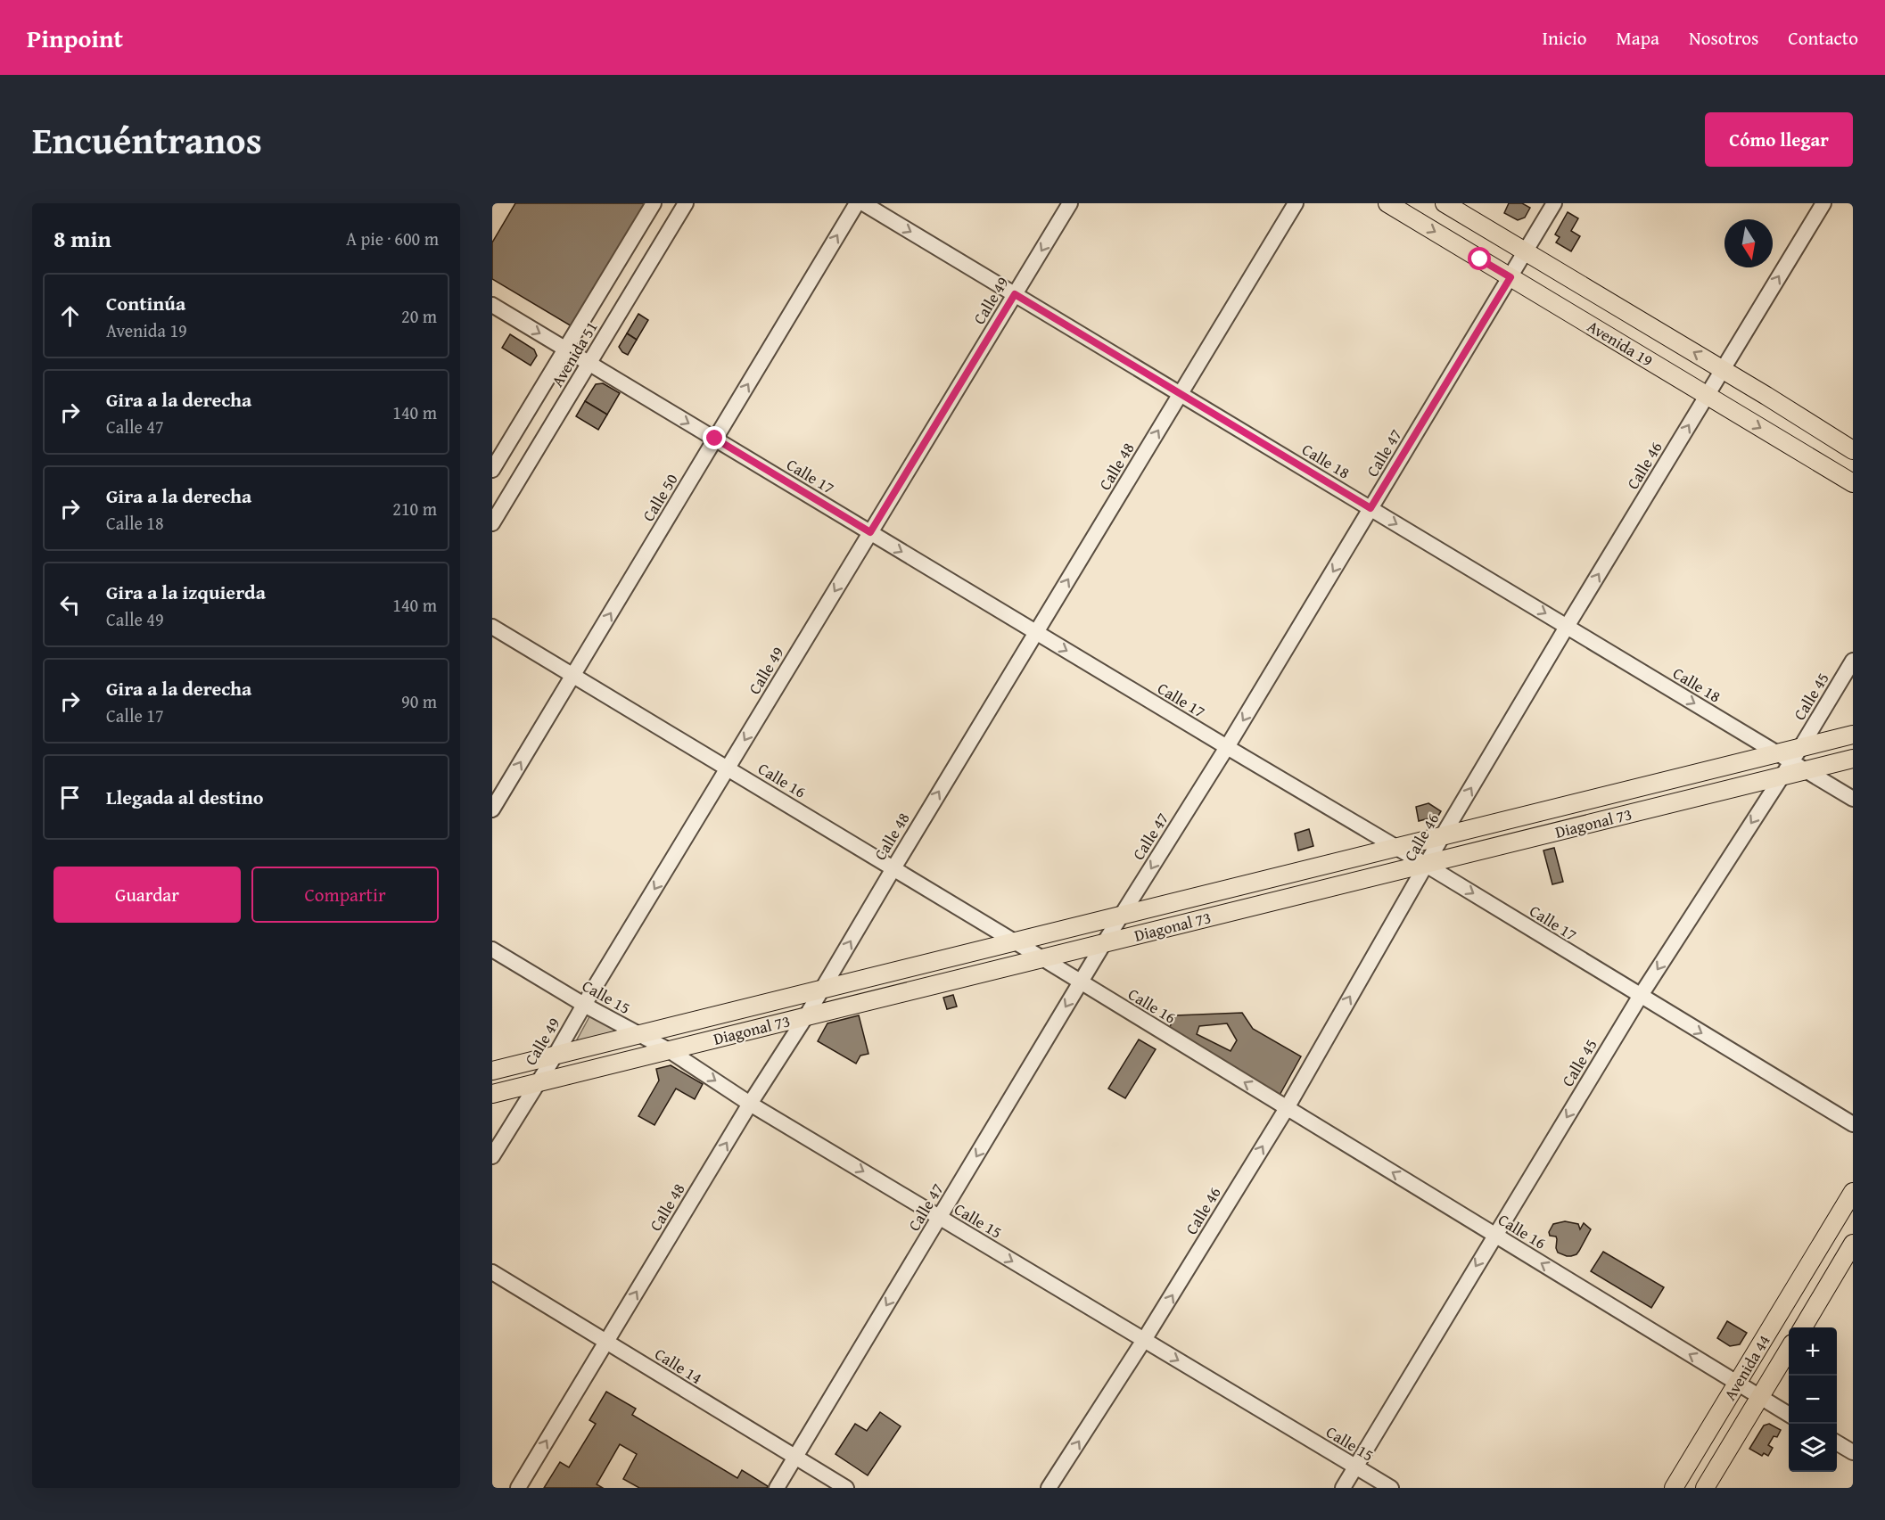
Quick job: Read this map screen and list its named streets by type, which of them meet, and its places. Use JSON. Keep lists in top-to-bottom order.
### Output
{
  "streets": {
    "main road": ["Avenida 19", "Diagonal 73", "Avenida 44"],
    "street": [
      "Calle 49",
      "Avenida 51",
      "Calle 47",
      "Calle 18",
      "Calle 46",
      "Calle 48",
      "Calle 17",
      "Calle 50",
      "Calle 45",
      "Calle 16",
      "Calle 15",
      "Calle 14"
    ]
  },
  "crossings": [
    ["Calle 49", "Calle 18"],
    ["Calle 49", "Calle 17"],
    ["Calle 49", "Calle 16"],
    ["Calle 49", "Diagonal 73"],
    ["Calle 49", "Calle 15"],
    ["Avenida 19", "Calle 47"],
    ["Avenida 19", "Calle 46"],
    ["Avenida 51", "Calle 17"],
    ["Calle 47", "Calle 18"],
    ["Calle 47", "Calle 17"],
    ["Calle 47", "Calle 16"],
    ["Calle 47", "Diagonal 73"],
    ["Calle 47", "Calle 15"],
    ["Calle 47", "Calle 14"],
    ["Calle 18", "Calle 46"],
    ["Calle 18", "Calle 48"],
    ["Calle 18", "Calle 45"],
    ["Calle 18", "Diagonal 73"],
    ["Calle 46", "Calle 17"],
    ["Calle 46", "Calle 16"],
    ["Calle 46", "Diagonal 73"],
    ["Calle 46", "Calle 15"],
    ["Calle 48", "Calle 17"],
    ["Calle 48", "Calle 16"],
    ["Calle 48", "Diagonal 73"],
    ["Calle 48", "Calle 15"],
    ["Calle 48", "Calle 14"],
    ["Calle 17", "Calle 50"],
    ["Calle 17", "Calle 45"],
    ["Calle 17", "Diagonal 73"],
    ["Calle 50", "Calle 16"],
    ["Calle 45", "Calle 16"],
    ["Calle 45", "Diagonal 73"],
    ["Calle 45", "Calle 15"],
    ["Calle 16", "Diagonal 73"],
    ["Calle 16", "Avenida 44"],
    ["Diagonal 73", "Calle 15"]
  ],
  "one_way": [
    "Calle 49",
    "Calle 47",
    "Calle 18",
    "Calle 46",
    "Calle 48",
    "Calle 17",
    "Calle 50",
    "Calle 45",
    "Calle 16",
    "Calle 15"
  ],
  "north": "bottom",
  "page": {
    "header": "Pinpoint",
    "nav": [
      "Inicio",
      "Mapa",
      "Nosotros",
      "Contacto"
    ],
    "title": "Encuéntranos",
    "buttons": [
      "Cómo llegar",
      ["Guardar", "Compartir"]
    ],
    "heading": ["8 min", "A pie · 600 m"],
    "list": [
      ["Continúa", "Avenida 19", "20 m"],
      ["Gira a la derecha", "Calle 47", "140 m"],
      ["Gira a la derecha", "Calle 18", "210 m"],
      ["Gira a la izquierda", "Calle 49", "140 m"],
      ["Gira a la derecha", "Calle 17", "90 m"],
      "Llegada al destino"
    ],
    "map_buttons": ["+", "−"]
  }
}
